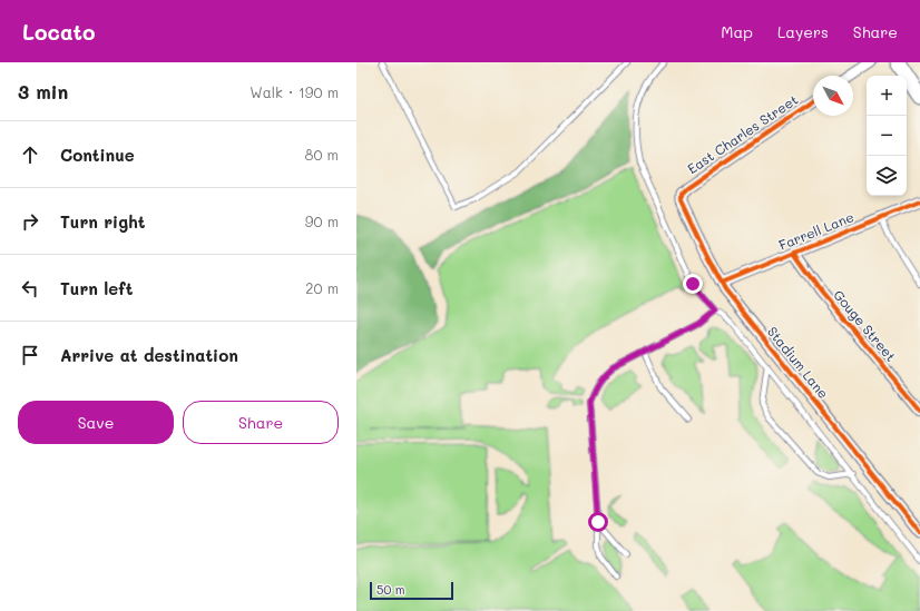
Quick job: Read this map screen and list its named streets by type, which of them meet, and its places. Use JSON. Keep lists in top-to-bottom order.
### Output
{
  "streets": {
    "street": [
      "East Charles Street",
      "Farrell Lane",
      "Gouge Street",
      "Stadium Lane"
    ]
  },
  "crossings": [
    ["East Charles Street", "Stadium Lane"],
    ["Farrell Lane", "Gouge Street"],
    ["Farrell Lane", "Stadium Lane"]
  ],
  "scale_bar": "50 m",
  "north": "bottom right",
  "page": {
    "header": "Locato",
    "nav": ["Map", "Layers", "Share"],
    "heading": ["3 min", "Walk · 190 m"],
    "map_buttons": ["+", "−"],
    "list": [
      ["Continue", "80 m"],
      ["Turn right", "90 m"],
      ["Turn left", "20 m"],
      "Arrive at destination"
    ],
    "buttons": ["Save", "Share"],
    "scale": "50 m"
  }
}
